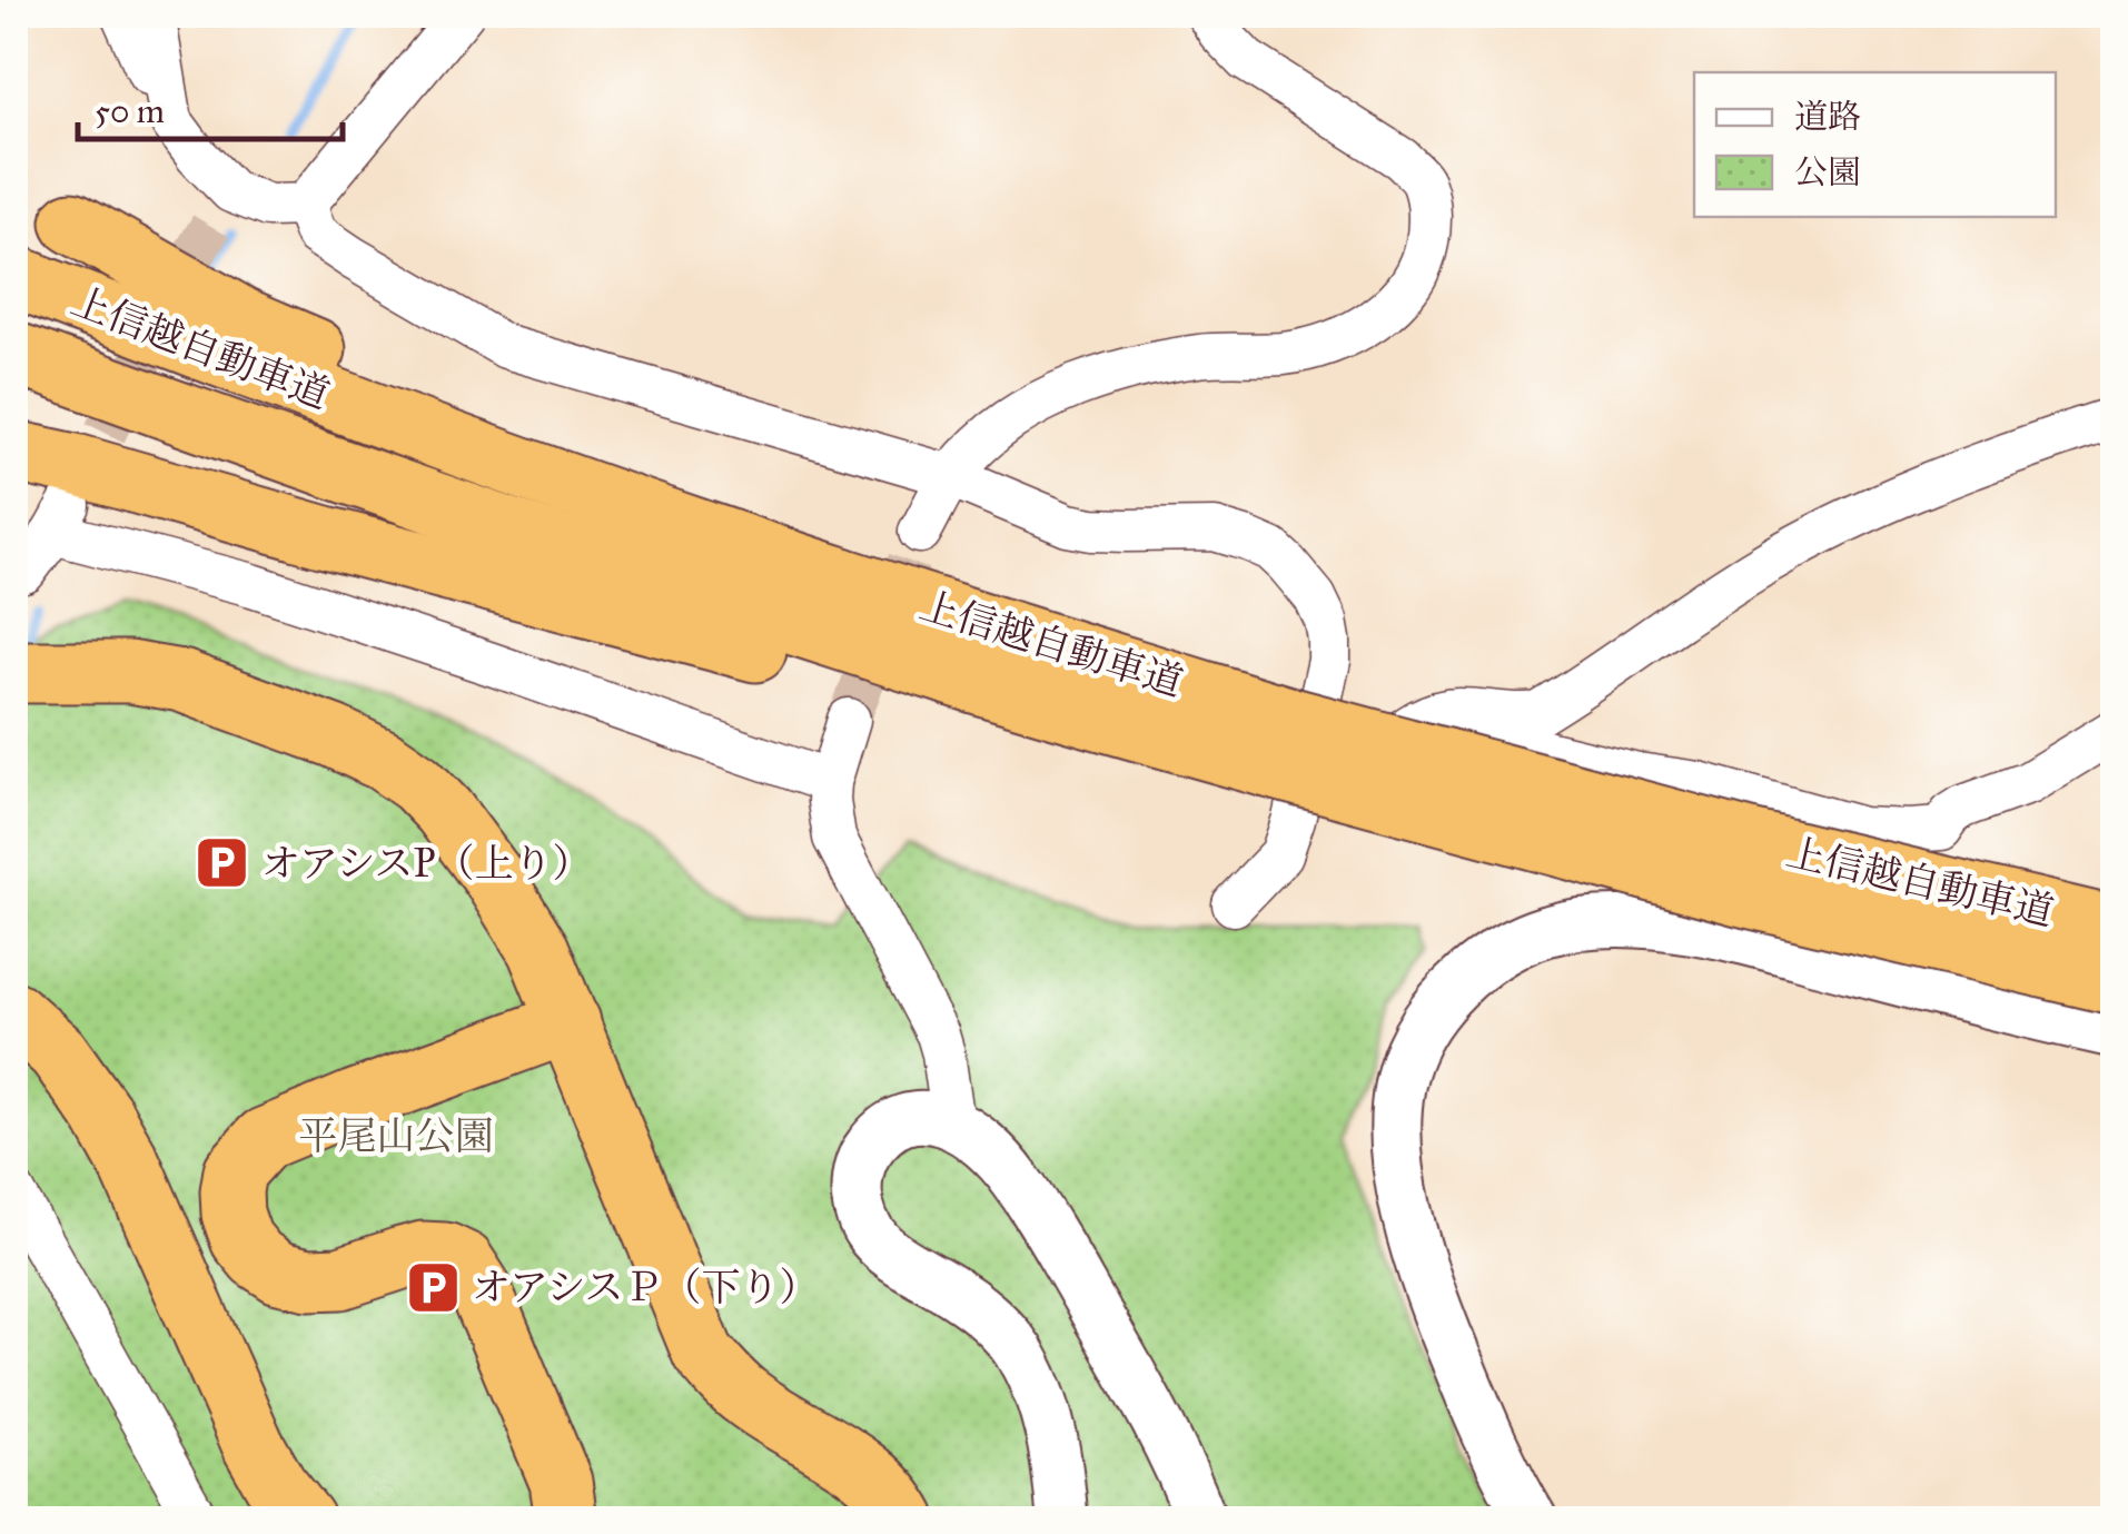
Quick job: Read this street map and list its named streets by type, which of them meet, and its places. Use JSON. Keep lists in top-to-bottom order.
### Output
{
  "streets": {
    "highway": ["上信越自動車道"]
  },
  "parks": ["平尾山公園"],
  "places": {
    "parking": ["オアシスP（上り）", "オアシスＰ（下り）"]
  },
  "legend": ["道路", "公園"],
  "scale_bar": "50 m"
}
